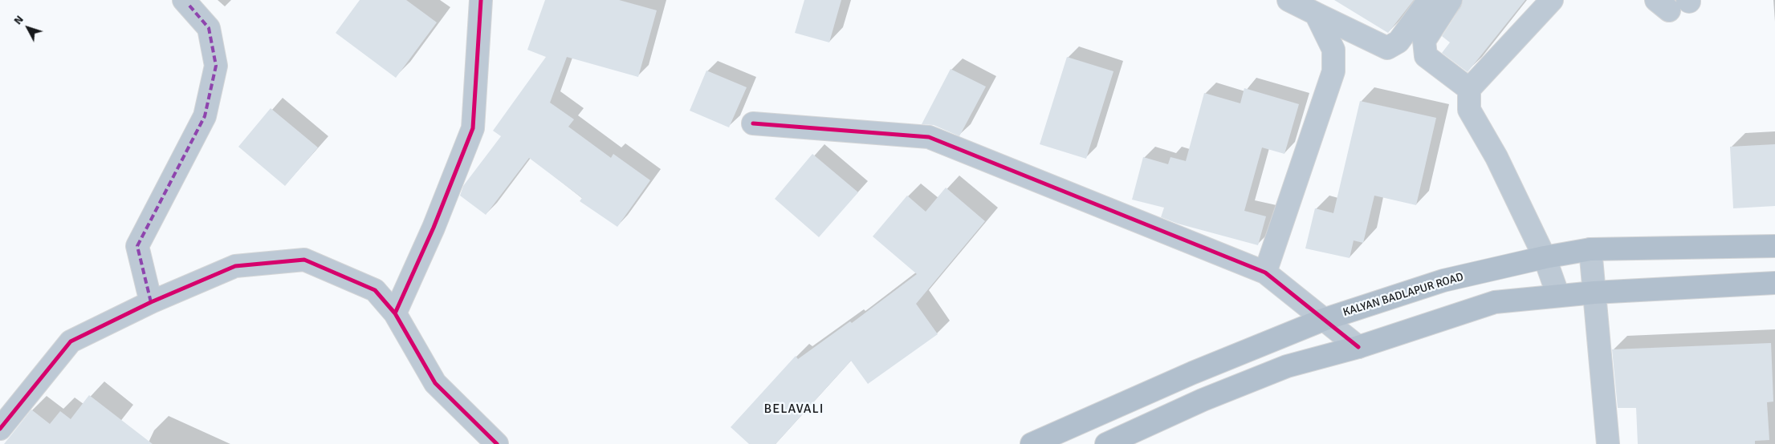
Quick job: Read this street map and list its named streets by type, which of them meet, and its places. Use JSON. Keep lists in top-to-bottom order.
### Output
{
  "streets": {
    "main road": ["KALYAN BADLAPUR ROAD"]
  },
  "districts": ["BELAVALI"],
  "north": "top left"
}
